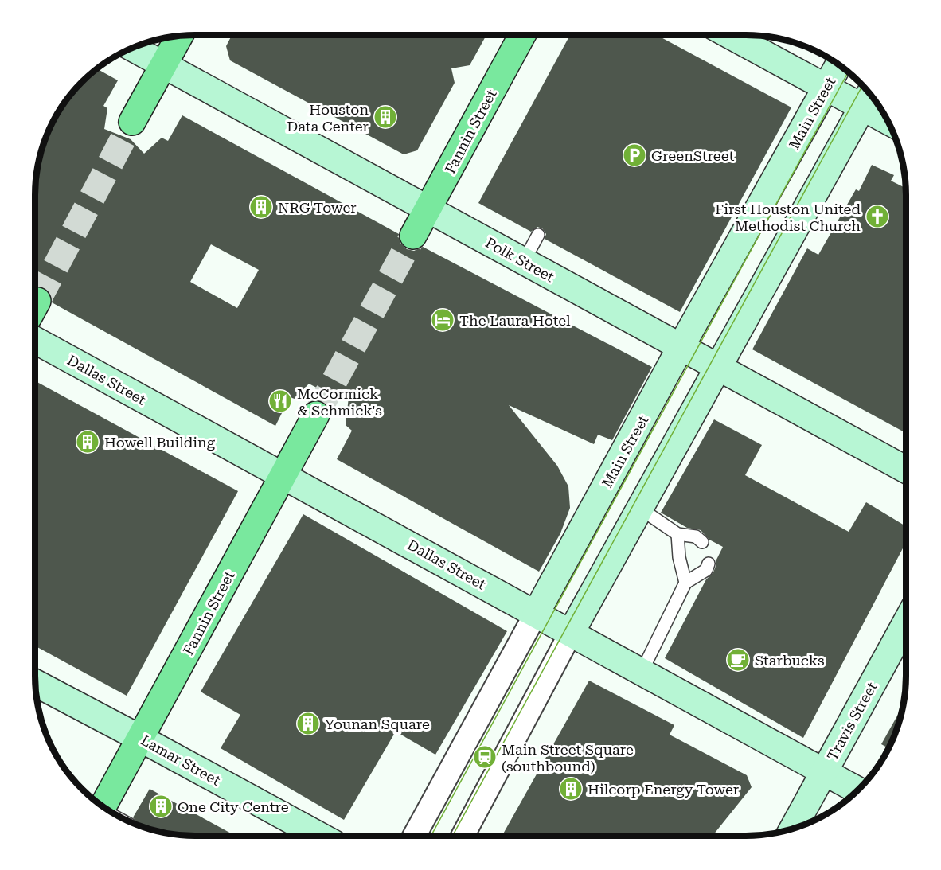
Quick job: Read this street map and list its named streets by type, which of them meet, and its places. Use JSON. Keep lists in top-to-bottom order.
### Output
{
  "streets": {
    "main road": [
      "Main Street",
      "Fannin Street",
      "Polk Street",
      "Dallas Street",
      "Travis Street",
      "Lamar Street"
    ]
  },
  "crossings": [
    ["Main Street", "Polk Street"],
    ["Main Street", "Dallas Street"],
    ["Fannin Street", "Polk Street"],
    ["Fannin Street", "Dallas Street"],
    ["Fannin Street", "Lamar Street"],
    ["Dallas Street", "Travis Street"]
  ],
  "places": {
    "building": [
      "Houston Data Center",
      "NRG Tower",
      "Howell Building",
      "Younan Square",
      "Hilcorp Energy Tower",
      "One City Centre"
    ],
    "parking": ["GreenStreet"],
    "church": ["First Houston United Methodist Church"],
    "hotel": ["The Laura Hotel"],
    "restaurant": ["McCormick & Schmick's"],
    "cafe": ["Starbucks"],
    "station": ["Main Street Square (southbound)"]
  }
}
